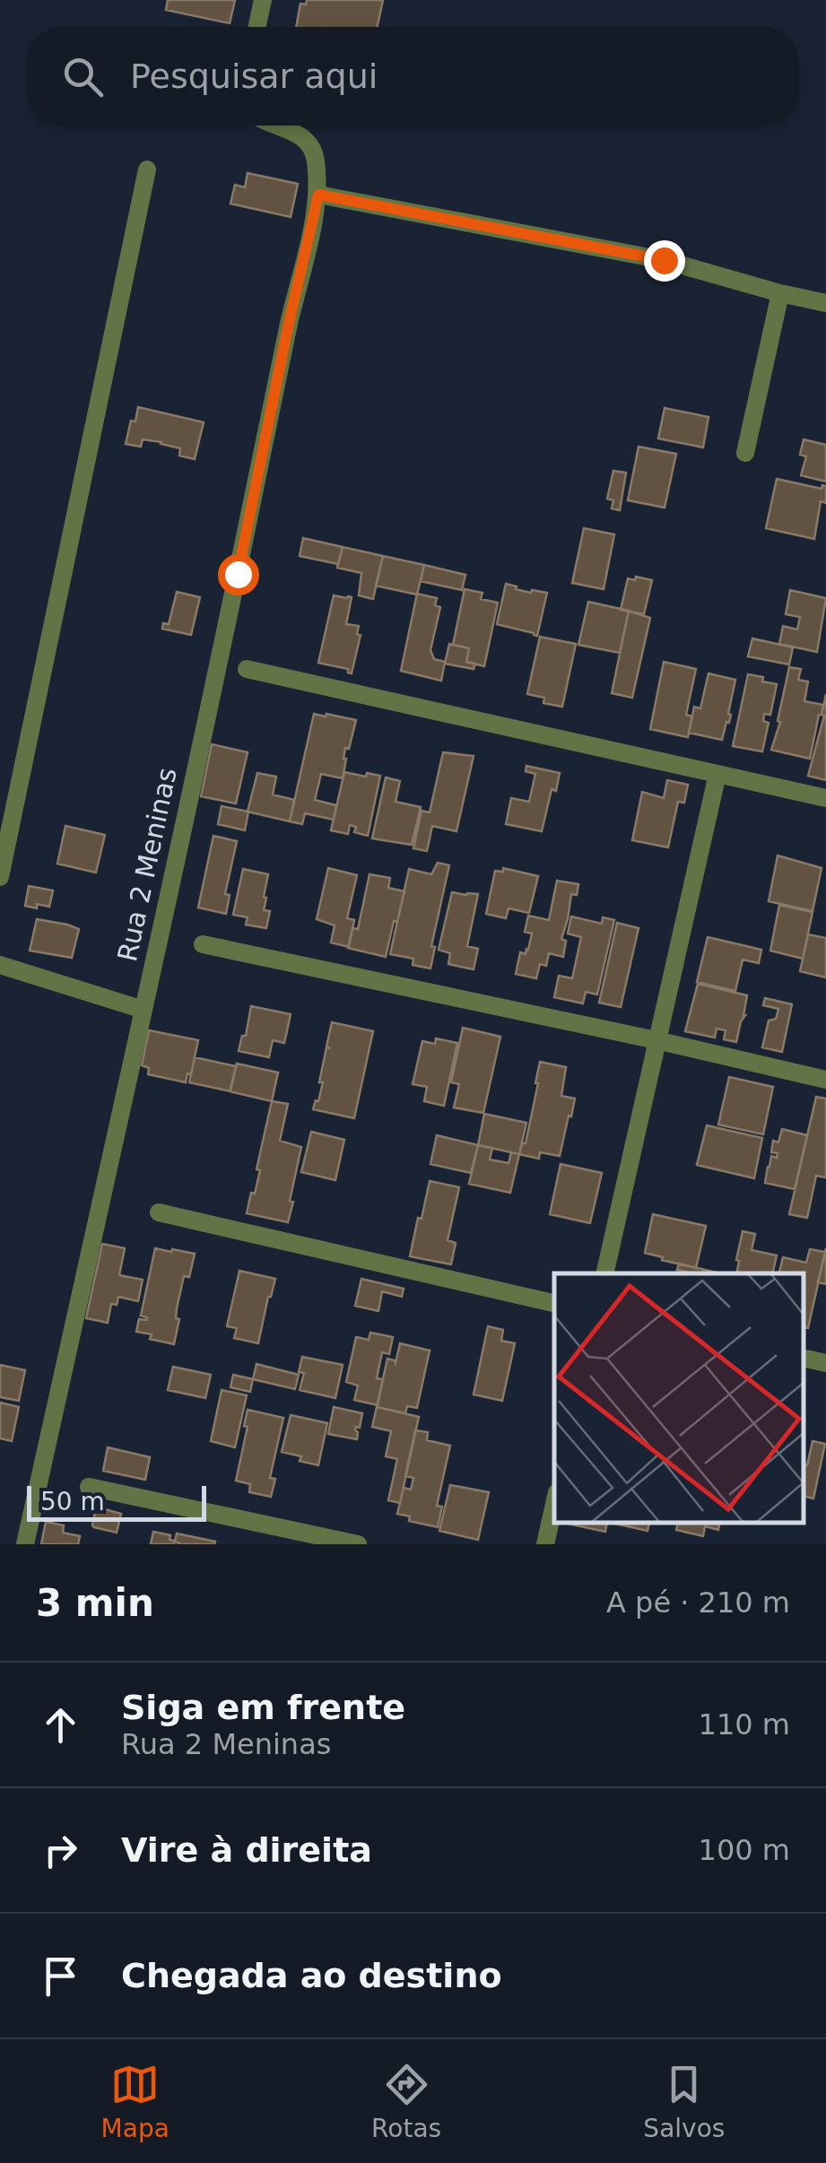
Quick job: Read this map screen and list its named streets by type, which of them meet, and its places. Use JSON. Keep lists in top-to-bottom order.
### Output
{
  "streets": {
    "street": ["Rua 2 Meninas"]
  },
  "scale_bar": "50 m",
  "page": {
    "search": "Pesquisar aqui",
    "scale": "50 m",
    "heading": ["3 min", "A pé · 210 m"],
    "list": [
      ["Siga em frente", "Rua 2 Meninas", "110 m"],
      ["Vire à direita", "100 m"],
      "Chegada ao destino"
    ],
    "nav": ["Mapa", "Rotas", "Salvos"]
  }
}
